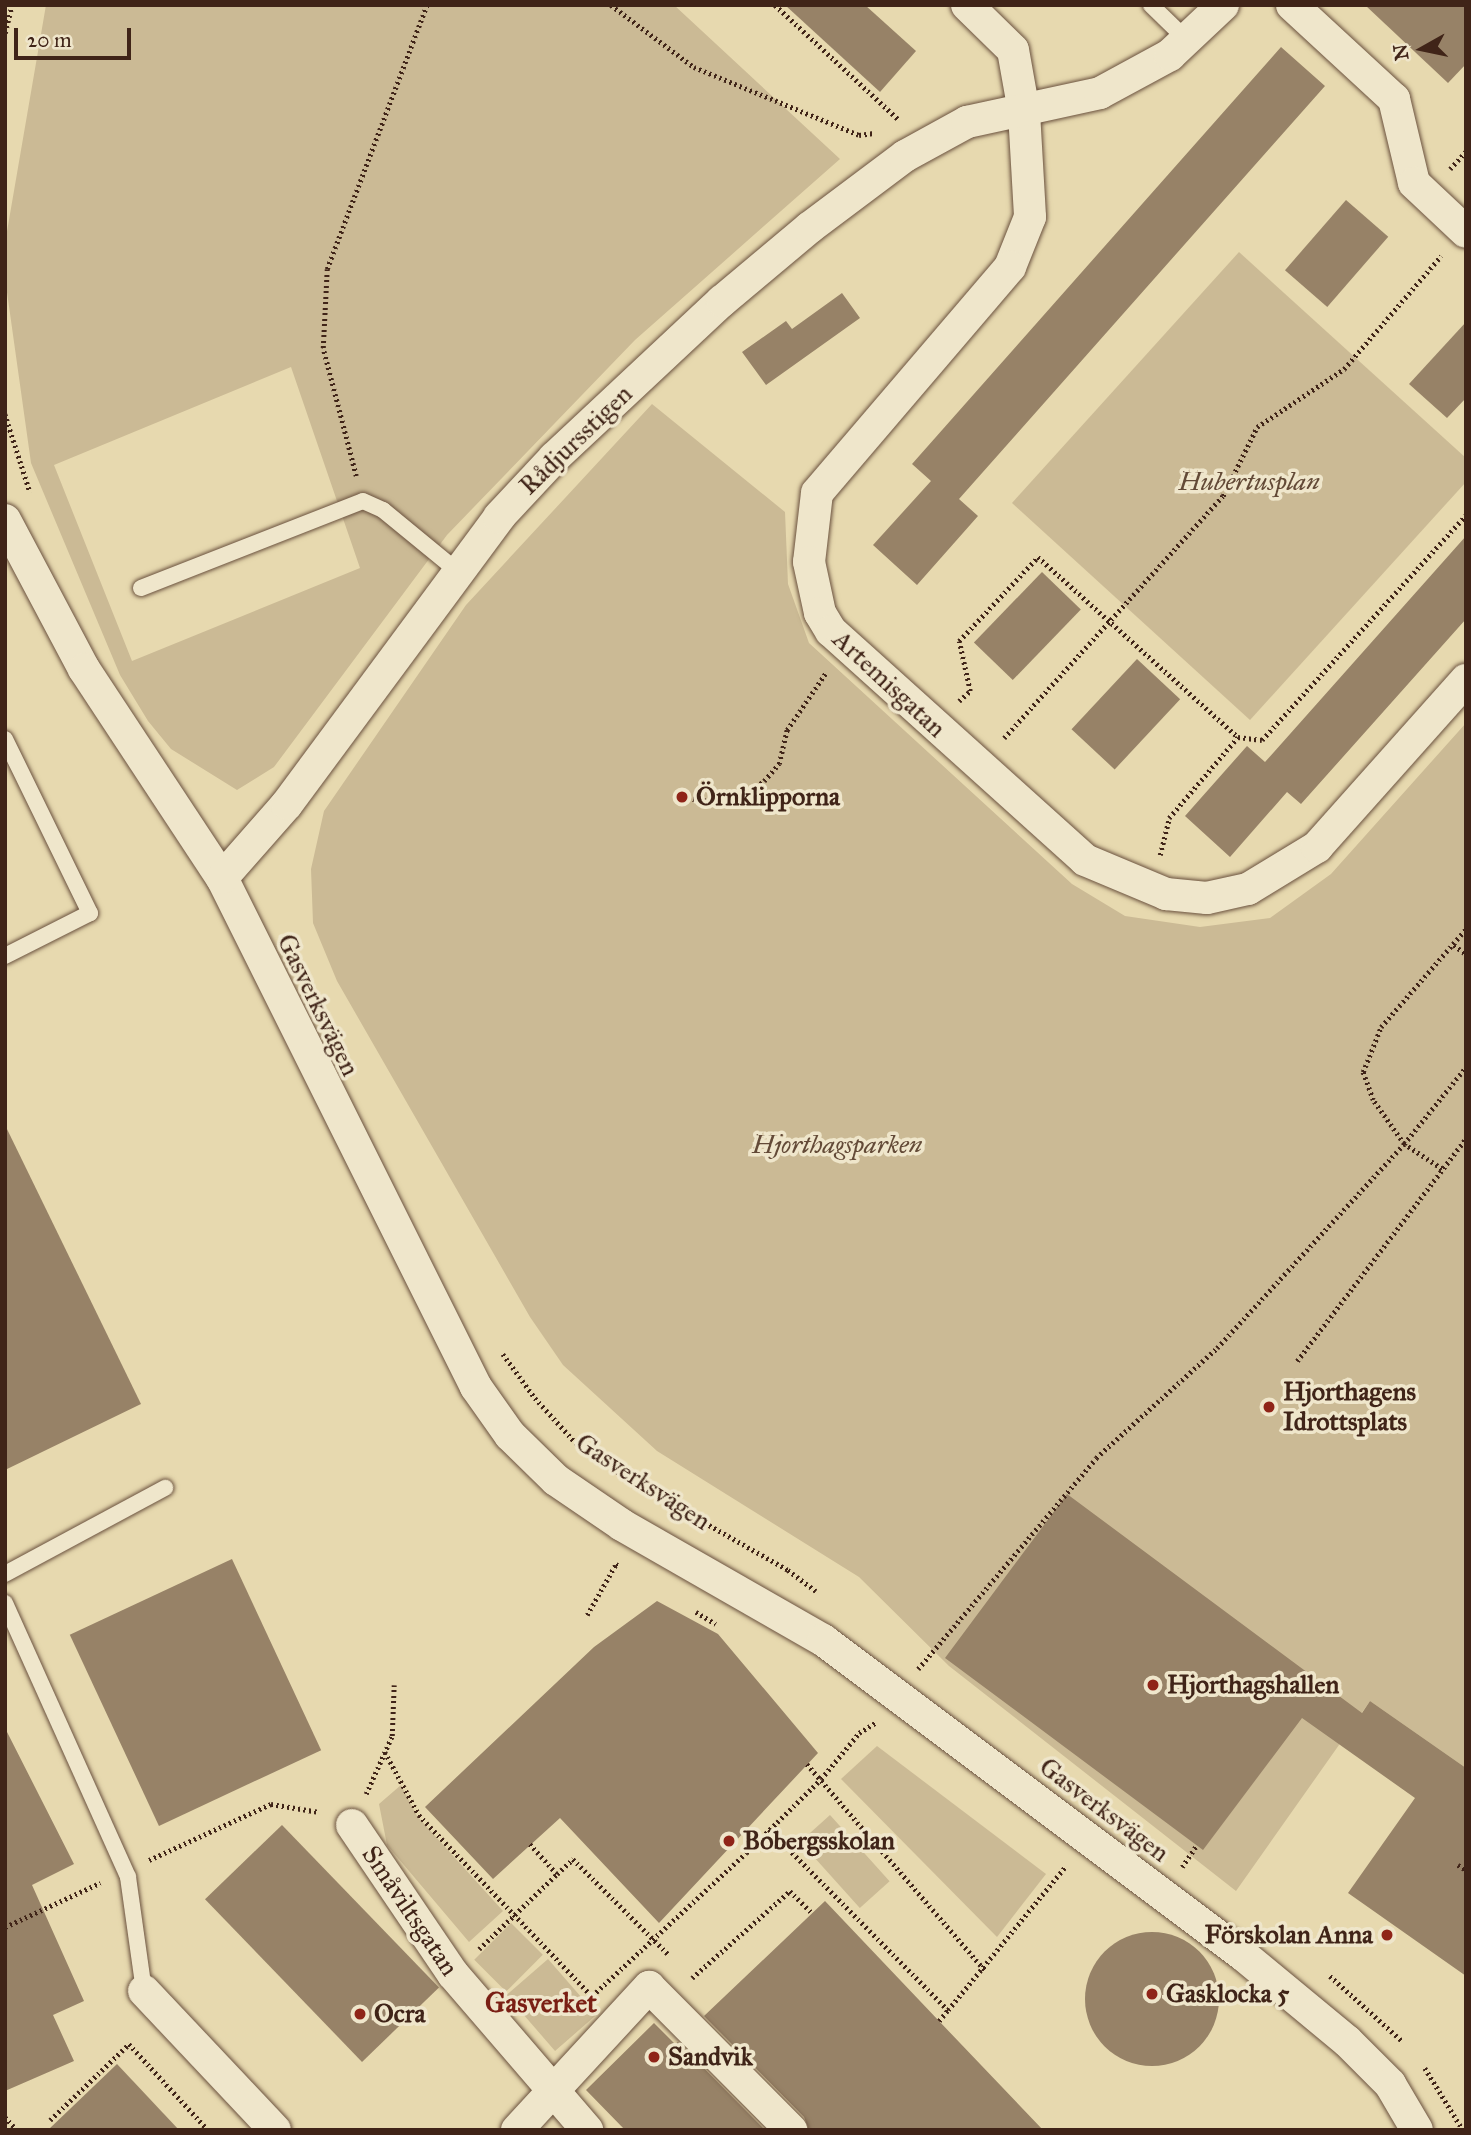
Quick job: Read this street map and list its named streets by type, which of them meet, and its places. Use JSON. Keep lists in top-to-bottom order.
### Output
{
  "streets": {
    "street": [
      "Rådjursstigen",
      "Artemisgatan",
      "Gasverksvägen",
      "Småviltsgatan"
    ]
  },
  "crossings": [
    ["Rådjursstigen", "Artemisgatan"],
    ["Rådjursstigen", "Gasverksvägen"]
  ],
  "districts": ["Gasverket"],
  "parks": ["Hubertusplan", "Hjorthagsparken"],
  "places": [
    "Örnklipporna",
    "Hjorthagens Idrottsplats",
    "Hjorthagshallen",
    "Bobergsskolan",
    "Förskolan Anna",
    "Gasklocka 5",
    "Ocra",
    "Sandvik"
  ],
  "scale_bar": "20 m",
  "north": "left"
}
